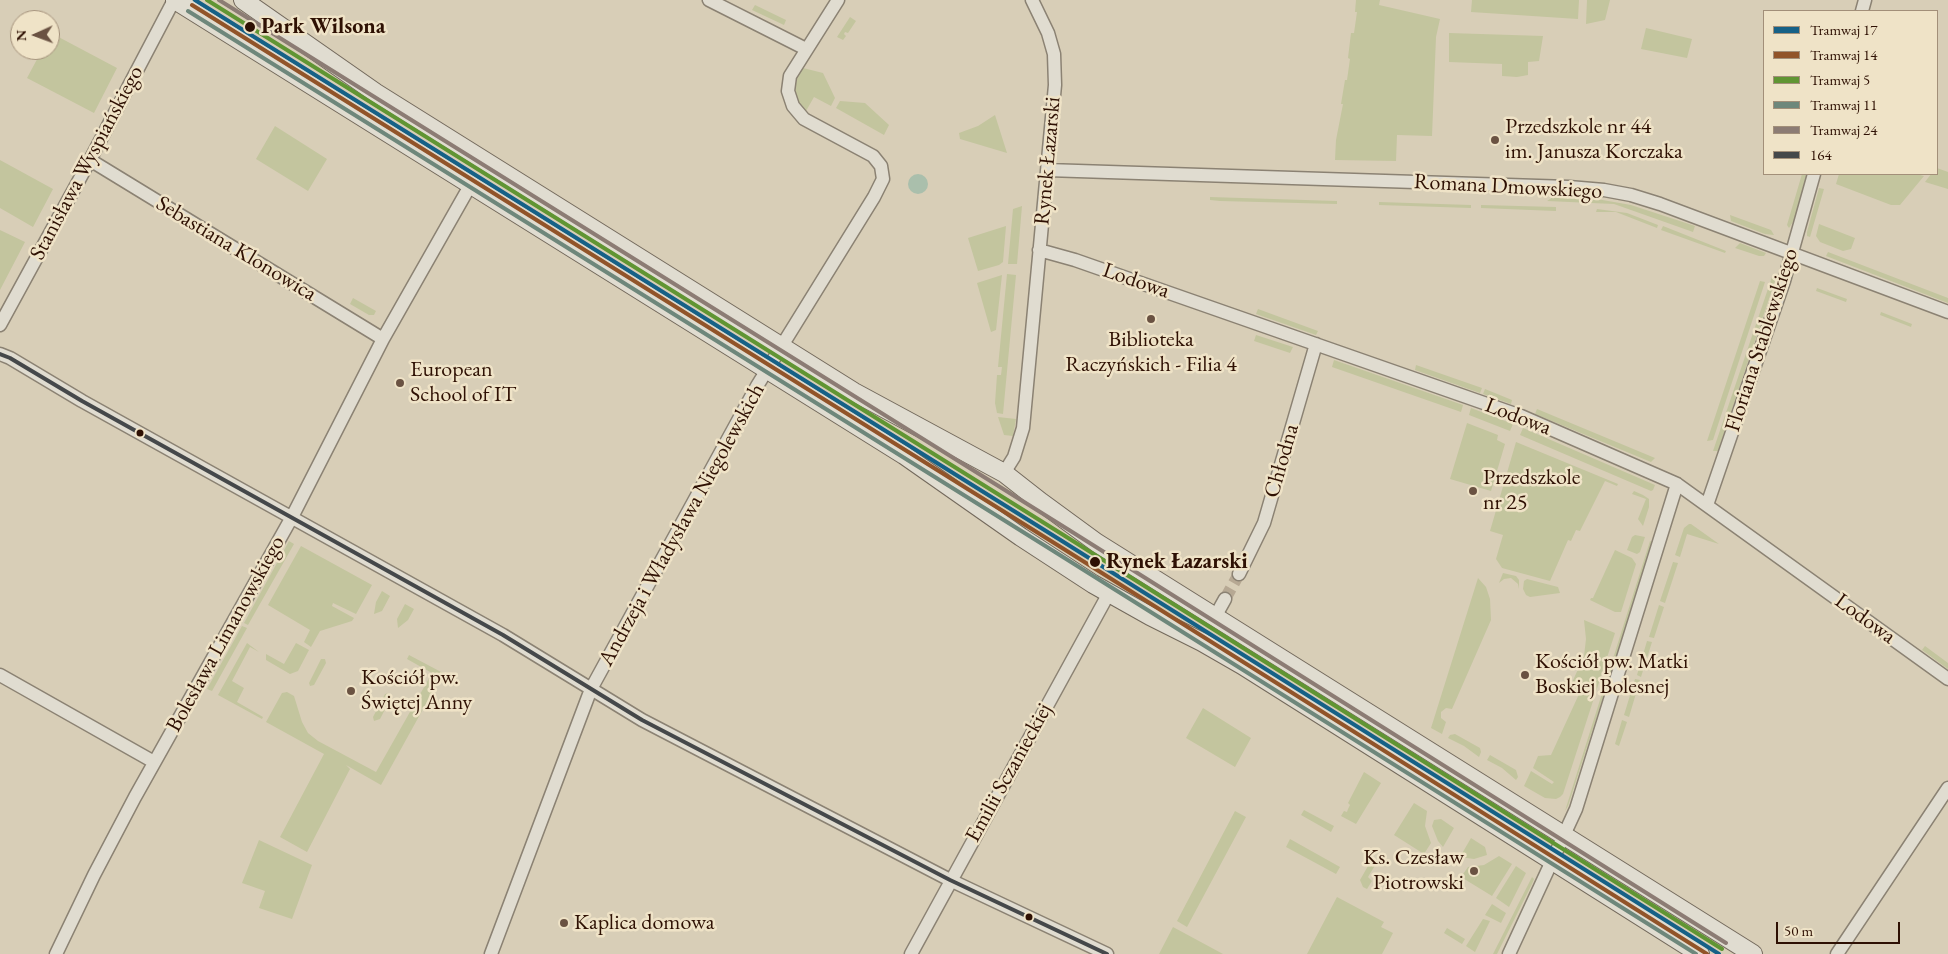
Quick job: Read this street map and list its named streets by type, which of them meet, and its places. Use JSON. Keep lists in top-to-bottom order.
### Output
{
  "streets": {
    "street": [
      "Rynek Łazarski",
      "Stanisława Wyspiańskiego",
      "Romana Dmowskiego",
      "Sebastiana Klonowica",
      "Lodowa",
      "Floriana Stablewskiego",
      "Chłodna",
      "Andrzeja i Władysława Niegolewskich",
      "Bolesława Limanowskiego",
      "Emilii Sczanieckiej"
    ]
  },
  "crossings": [
    ["Rynek Łazarski", "Romana Dmowskiego"],
    ["Rynek Łazarski", "Lodowa"],
    ["Stanisława Wyspiańskiego", "Sebastiana Klonowica"],
    ["Romana Dmowskiego", "Floriana Stablewskiego"],
    ["Sebastiana Klonowica", "Bolesława Limanowskiego"],
    ["Lodowa", "Floriana Stablewskiego"],
    ["Lodowa", "Chłodna"]
  ],
  "places": [
    "Park Wilsona",
    "Przedszkole nr 44 im. Janusza Korczaka",
    "Biblioteka Raczyńskich - Filia 4",
    "European School of IT",
    "Przedszkole nr 25",
    "Rynek Łazarski",
    "Kościół pw. Matki Boskiej Bolesnej",
    "Kościół pw. Świętej Anny",
    "Ks. Czesław Piotrowski",
    "Kaplica domowa"
  ],
  "lines": [
    "tram line 17",
    "tram line 5",
    "tram line 24",
    "tram line 14",
    "tram line 11",
    "transit line 164"
  ],
  "legend": [
    "Tramwaj 17",
    "Tramwaj 14",
    "Tramwaj 5",
    "Tramwaj 11",
    "Tramwaj 24",
    "164"
  ],
  "scale_bar": "50 m",
  "north": "left"
}
